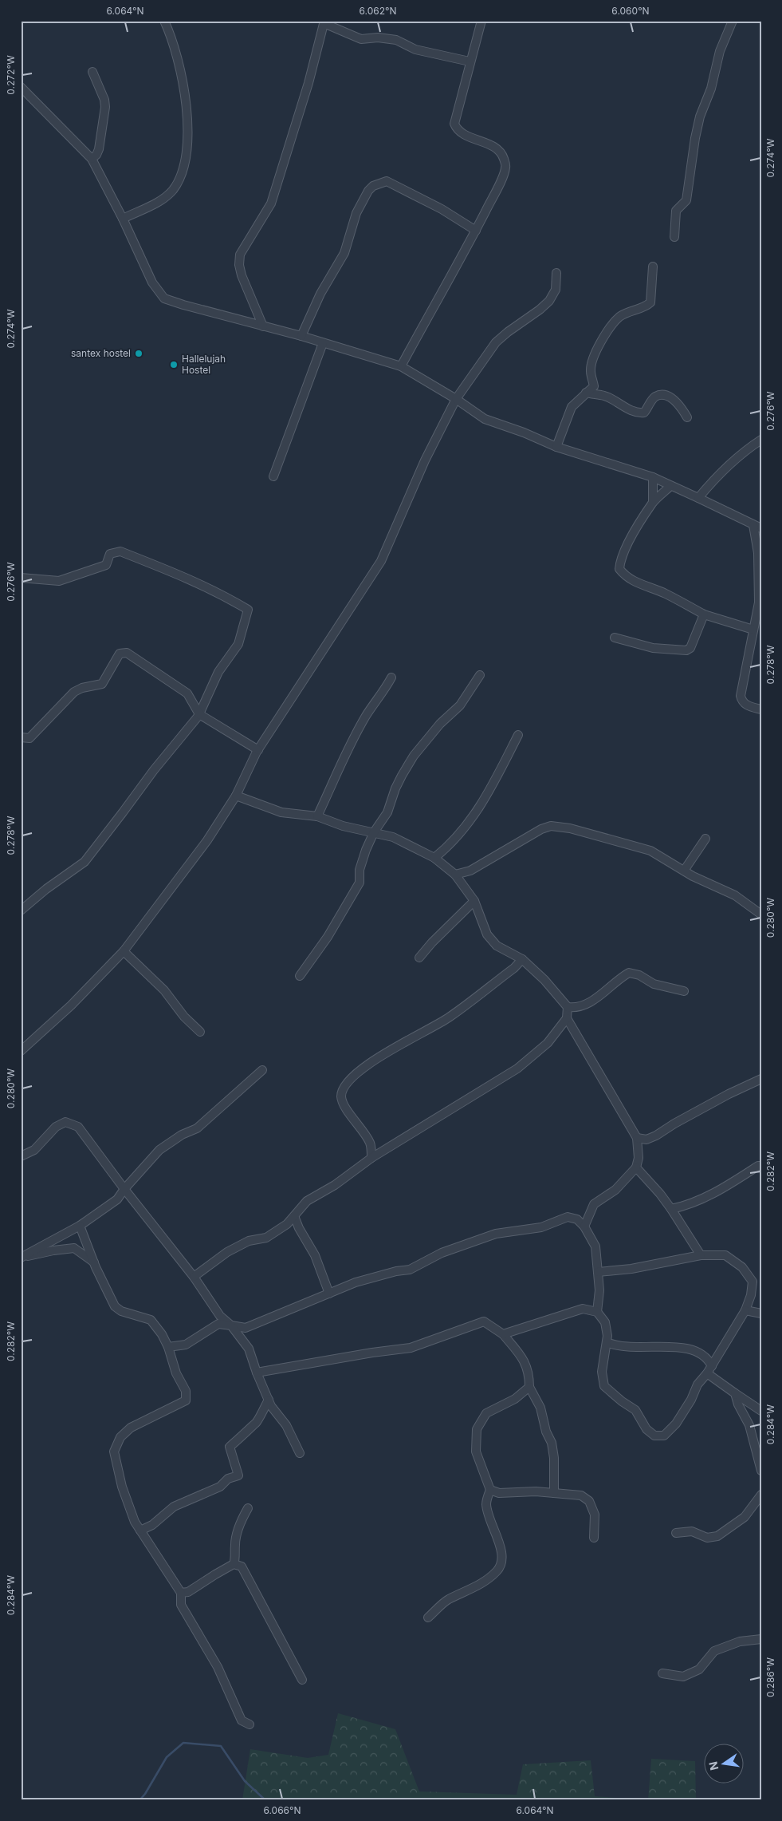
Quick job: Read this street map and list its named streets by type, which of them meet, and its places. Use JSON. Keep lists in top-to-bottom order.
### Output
{
  "places": ["santex hostel", "Hallelujah Hostel"],
  "north": "left",
  "coordinates": [
    "6.064°N",
    "6.062°N",
    "6.060°N",
    "0.272°W",
    "0.274°W",
    "0.276°W",
    "0.278°W",
    "0.280°W",
    "0.282°W",
    "0.284°W",
    "0.286°W",
    "6.066°N"
  ]
}
